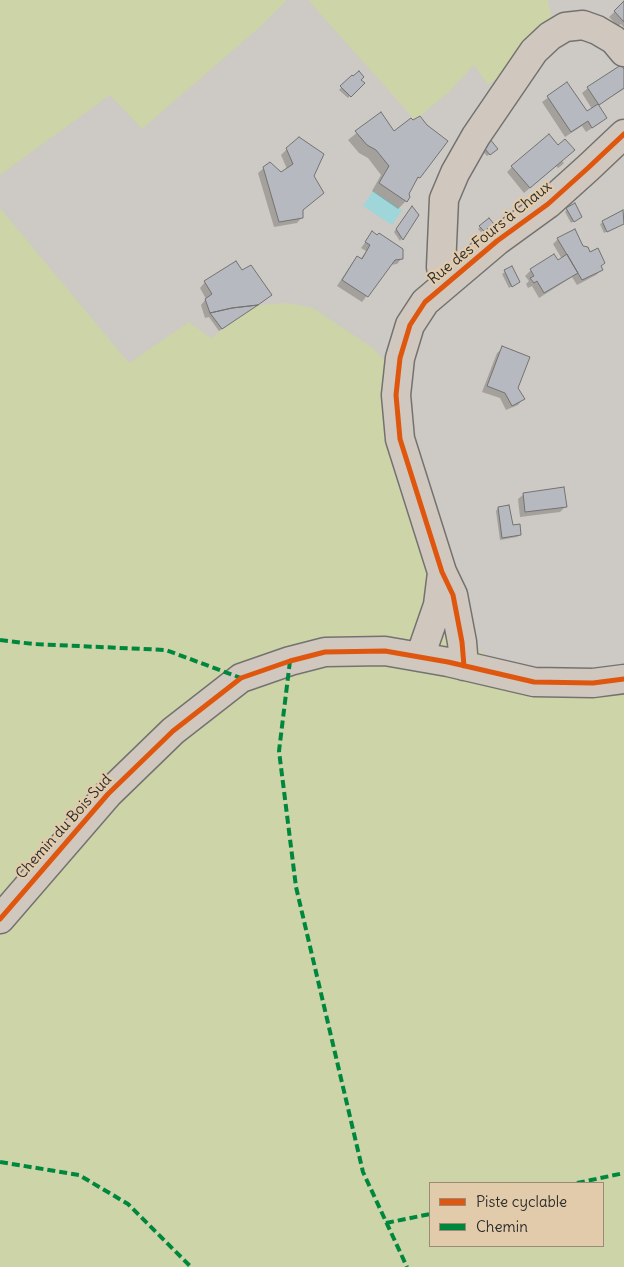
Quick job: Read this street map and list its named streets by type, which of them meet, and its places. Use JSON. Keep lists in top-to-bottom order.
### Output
{
  "streets": {
    "street": ["Rue des Fours à Chaux", "Chemin du Bois Sud"]
  },
  "crossings": [
    ["Rue des Fours à Chaux", "Chemin du Bois Sud"]
  ],
  "legend": ["Piste cyclable", "Chemin"]
}
